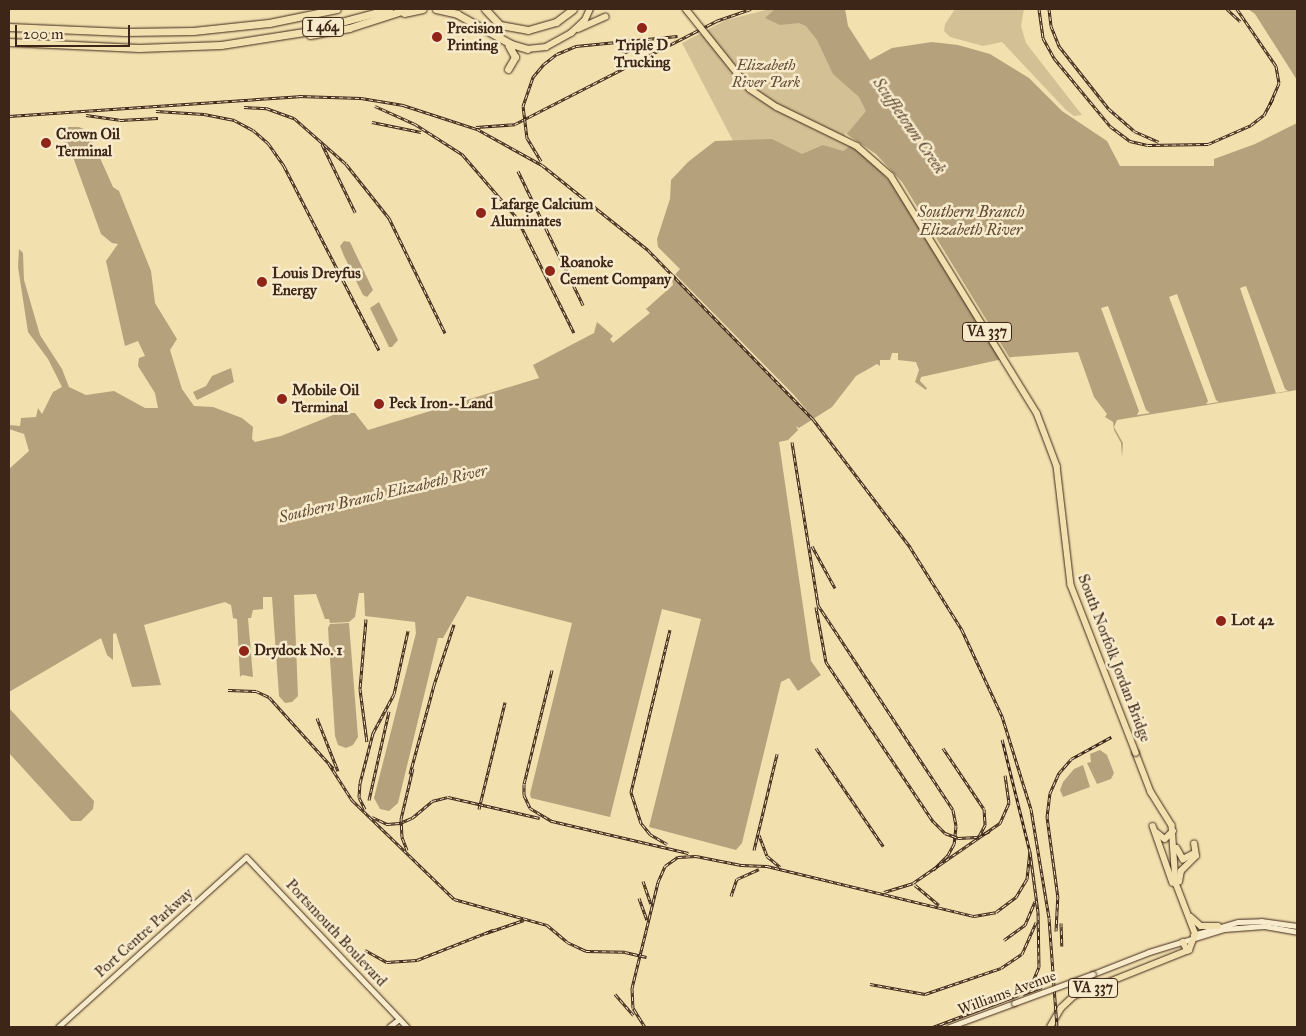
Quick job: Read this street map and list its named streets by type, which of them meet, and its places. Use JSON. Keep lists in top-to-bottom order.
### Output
{
  "streets": {
    "highway": ["I 464"],
    "main road": [
      "VA 337",
      "South Norfolk Jordan Bridge",
      "Port Centre Parkway",
      "Portsmouth Boulevard",
      "Williams Avenue"
    ]
  },
  "crossings": [
    ["VA 337", "South Norfolk Jordan Bridge"],
    ["Port Centre Parkway", "Portsmouth Boulevard"]
  ],
  "water": ["Scuffletown Creek", "Southern Branch Elizabeth River"],
  "parks": ["Elizabeth River Park"],
  "places": [
    "Triple D Trucking",
    "Precision Printing",
    "Crown Oil Terminal",
    "Lafarge Calcium Aluminates",
    "Roanoke Cement Company",
    "Louis Dreyfus Energy",
    "Mobile Oil Terminal",
    "Peck Iron--Land",
    "Lot 42",
    "Drydock No. 1"
  ],
  "scale_bar": "200 m"
}
